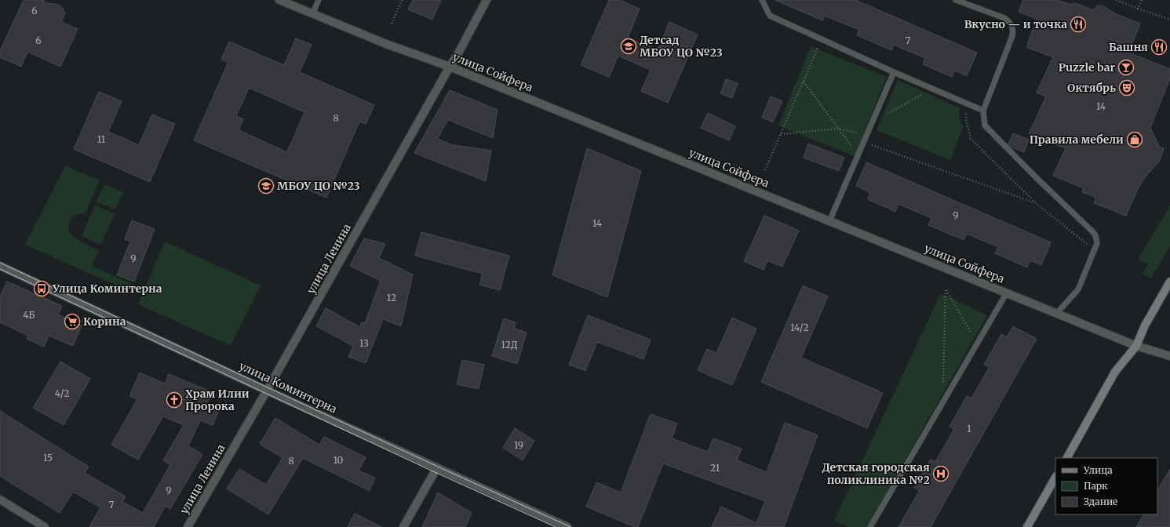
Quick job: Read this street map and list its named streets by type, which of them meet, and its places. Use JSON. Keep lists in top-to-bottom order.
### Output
{
  "streets": {
    "street": ["улица Сойфера", "улица Ленина", "улица Коминтерна"]
  },
  "crossings": [
    ["улица Сойфера", "улица Ленина"],
    ["улица Ленина", "улица Коминтерна"]
  ],
  "places": {
    "restaurant": ["Вкусно — и точка", "Башня"],
    "school or university": ["Детсад МБОУ ЦО №23", "МБОУ ЦО №23"],
    "bar": ["Puzzle bar"],
    "theatre": ["Октябрь"],
    "shop": ["Правила мебели"],
    "bus stop": ["Улица Коминтерна"],
    "supermarket": ["Корина"],
    "church": ["Храм Илии Пророка"],
    "hospital": ["Детская городская поликлиника №2"]
  },
  "house_numbers": [
    "6",
    "6",
    "7",
    "14",
    "8",
    "11",
    "9",
    "14",
    "9",
    "12",
    "4Б",
    "14/2",
    "13",
    "12Д",
    "4/2",
    "1",
    "19",
    "15",
    "10",
    "8",
    "21",
    "9",
    "7"
  ],
  "legend": ["Улица", "Парк", "Здание"]
}
